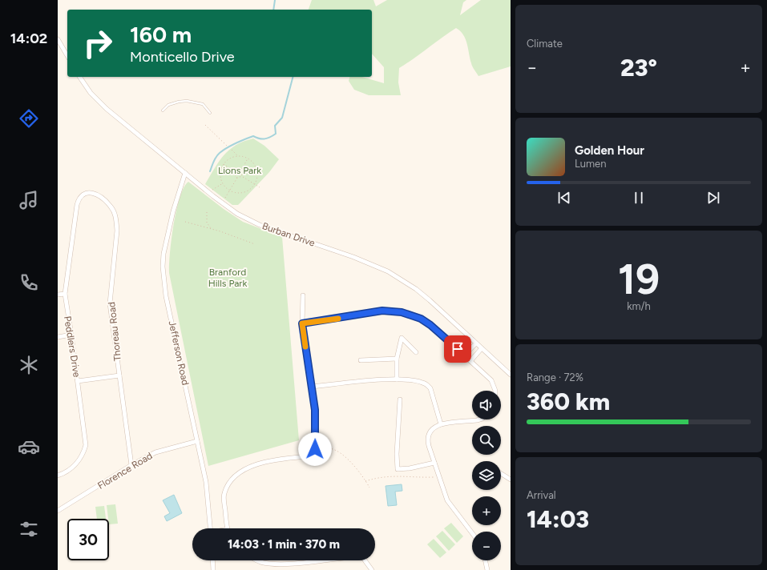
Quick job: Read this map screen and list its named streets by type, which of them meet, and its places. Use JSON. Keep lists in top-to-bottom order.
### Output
{
  "streets": {
    "street": [
      "Burban Drive",
      "Thoreau Road",
      "Peddlers Drive",
      "Jefferson Road",
      "Florence Road"
    ]
  },
  "crossings": [
    ["Burban Drive", "Jefferson Road"],
    ["Thoreau Road", "Peddlers Drive"],
    ["Thoreau Road", "Florence Road"],
    ["Jefferson Road", "Florence Road"]
  ],
  "parks": ["Lions Park", "Branford Hills Park"],
  "page": {
    "tabs": "14:02",
    "tile": [
      "Climate",
      ["19", "km/h"],
      ["Range · 72%", "360 km"],
      ["Arrival", "14:03"]
    ],
    "turn": ["160 m", "Monticello Drive"],
    "heat": ["−", "23°", "+"],
    "song": ["Golden Hour", "Lumen"],
    "map_buttons": ["+", "−"],
    "limit": "30",
    "trip": "14:03 · 1 min · 370 m"
  }
}
